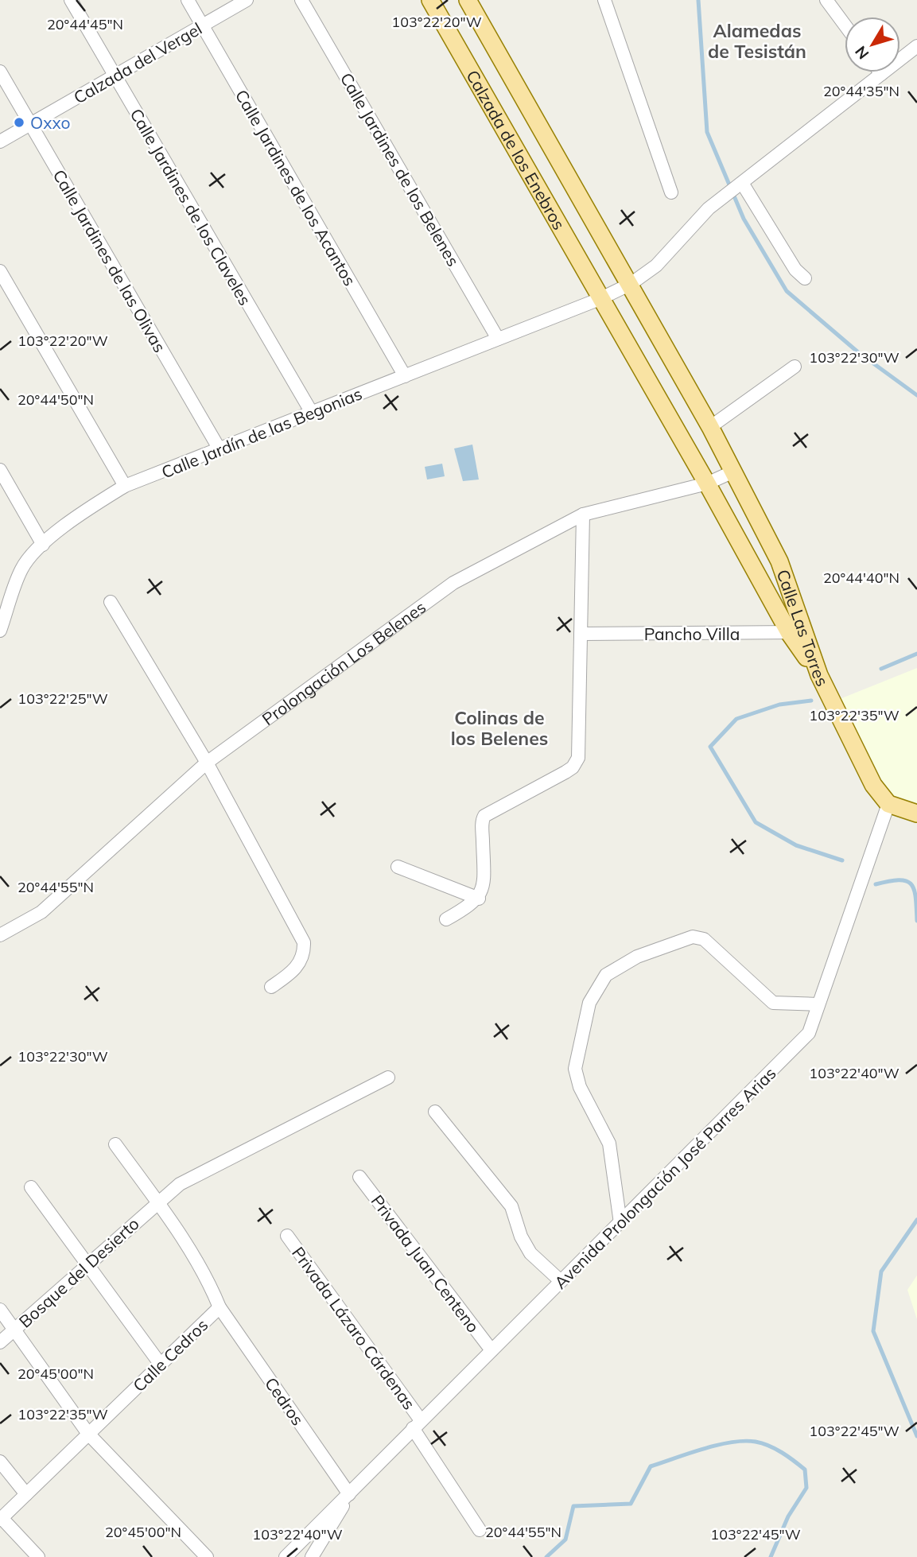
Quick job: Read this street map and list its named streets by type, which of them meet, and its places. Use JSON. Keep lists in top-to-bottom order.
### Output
{
  "streets": {
    "main road": ["Calzada de los Enebros", "Calle Las Torres"],
    "street": [
      "Calzada del Vergel",
      "Calle Jardines de los Belenes",
      "Calle Jardines de los Acantos",
      "Calle Jardines de los Claveles",
      "Calle Jardines de las Olivas",
      "Calle Jardín de las Begonias",
      "Pancho Villa",
      "Prolongación Los Belenes",
      "Avenida Prolongación José Parres Arias",
      "Privada Juan Centeno",
      "Bosque del Desierto",
      "Privada Lázaro Cárdenas",
      "Calle Cedros",
      "Cedros"
    ]
  },
  "crossings": [
    ["Calzada del Vergel", "Calle Jardines de los Acantos"],
    ["Calzada del Vergel", "Calle Jardines de los Claveles"],
    ["Calzada del Vergel", "Calle Jardines de las Olivas"],
    ["Calzada de los Enebros", "Calle Jardín de las Begonias"],
    ["Calzada de los Enebros", "Calle Las Torres"],
    ["Calle Jardines de los Belenes", "Calle Jardín de las Begonias"],
    ["Calle Jardines de los Acantos", "Calle Jardín de las Begonias"],
    ["Calle Jardines de los Claveles", "Calle Jardín de las Begonias"],
    ["Calle Jardines de las Olivas", "Calle Jardín de las Begonias"],
    ["Calle Jardín de las Begonias", "Calle Las Torres"],
    ["Calle Las Torres", "Pancho Villa"],
    ["Calle Las Torres", "Prolongación Los Belenes"],
    ["Calle Las Torres", "Avenida Prolongación José Parres Arias"],
    ["Avenida Prolongación José Parres Arias", "Privada Juan Centeno"],
    ["Avenida Prolongación José Parres Arias", "Privada Lázaro Cárdenas"],
    ["Avenida Prolongación José Parres Arias", "Cedros"],
    ["Bosque del Desierto", "Cedros"],
    ["Calle Cedros", "Cedros"]
  ],
  "districts": ["Alamedas de Tesistán", "Colinas de los Belenes"],
  "places": ["Oxxo"],
  "north": "bottom left",
  "coordinates": [
    "103°22'20\"W",
    "20°44'45\"N",
    "20°44'35\"N",
    "103°22'30\"W",
    "20°44'50\"N",
    "20°44'40\"N",
    "103°22'25\"W",
    "103°22'35\"W",
    "20°44'55\"N",
    "103°22'40\"W",
    "20°45'00\"N",
    "103°22'45\"W"
  ]
}
